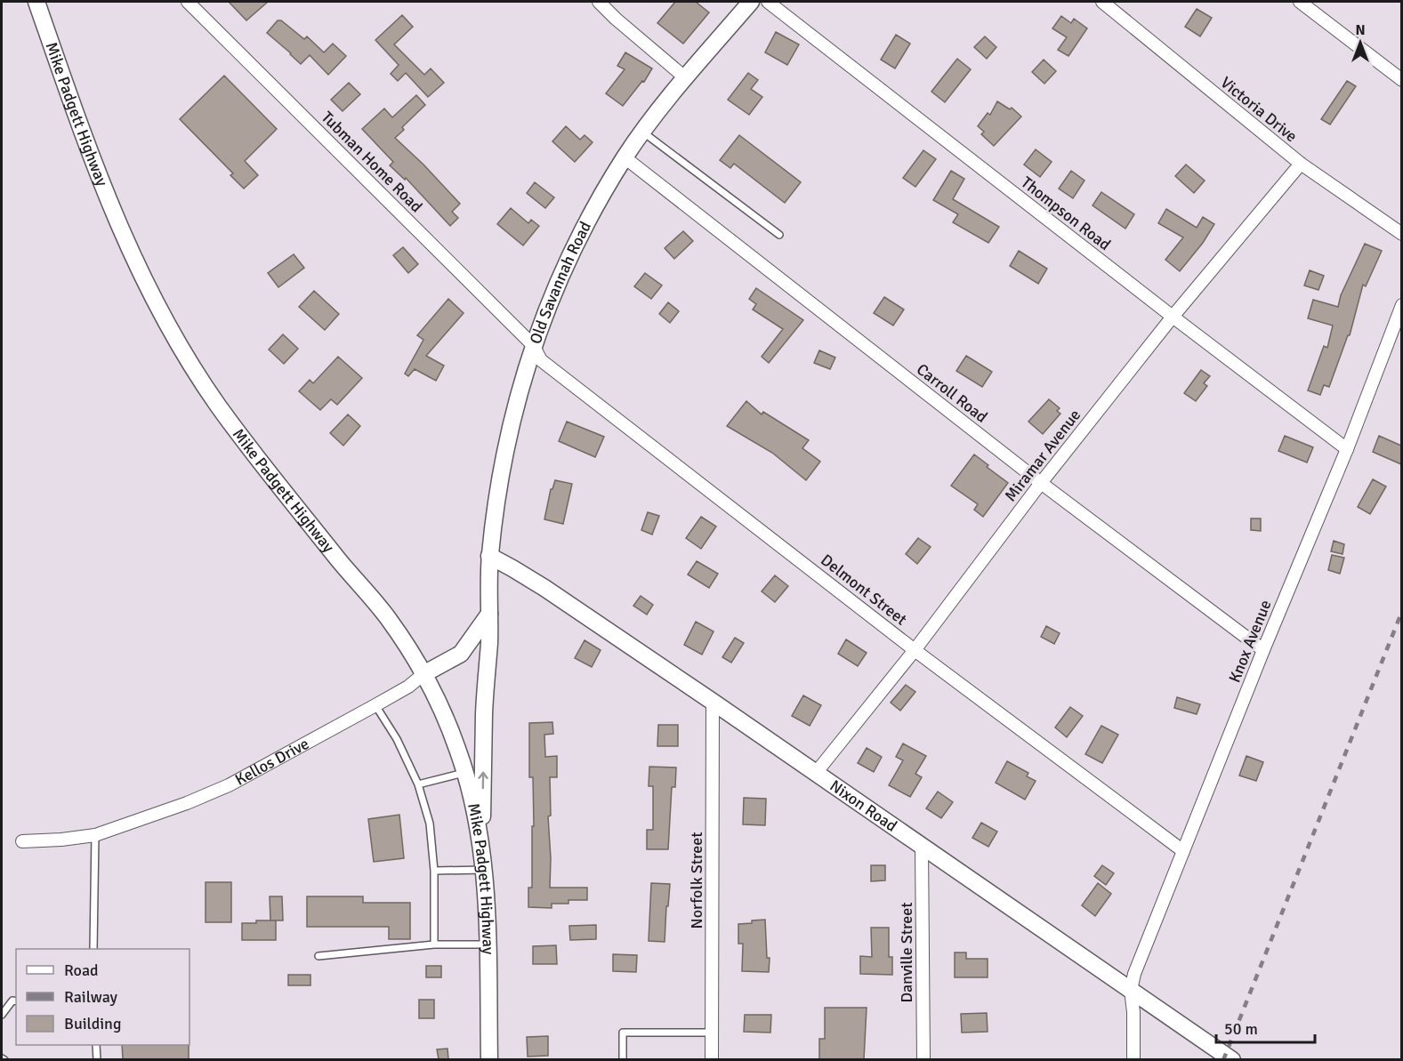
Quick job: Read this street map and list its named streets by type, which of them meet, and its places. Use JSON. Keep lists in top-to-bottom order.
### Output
{
  "streets": {
    "main road": [
      "Mike Padgett Highway",
      "Old Savannah Road",
      "Kellos Drive",
      "Nixon Road"
    ],
    "street": [
      "Victoria Drive",
      "Tubman Home Road",
      "Thompson Road",
      "Carroll Road",
      "Miramar Avenue",
      "Delmont Street",
      "Knox Avenue",
      "Norfolk Street",
      "Danville Street"
    ]
  },
  "crossings": [
    ["Victoria Drive", "Miramar Avenue"],
    ["Mike Padgett Highway", "Old Savannah Road"],
    ["Mike Padgett Highway", "Kellos Drive"],
    ["Tubman Home Road", "Old Savannah Road"],
    ["Tubman Home Road", "Delmont Street"],
    ["Thompson Road", "Miramar Avenue"],
    ["Thompson Road", "Knox Avenue"],
    ["Old Savannah Road", "Carroll Road"],
    ["Old Savannah Road", "Delmont Street"],
    ["Old Savannah Road", "Kellos Drive"],
    ["Old Savannah Road", "Nixon Road"],
    ["Carroll Road", "Miramar Avenue"],
    ["Carroll Road", "Knox Avenue"],
    ["Miramar Avenue", "Delmont Street"],
    ["Miramar Avenue", "Nixon Road"],
    ["Delmont Street", "Knox Avenue"],
    ["Knox Avenue", "Nixon Road"],
    ["Nixon Road", "Norfolk Street"],
    ["Nixon Road", "Danville Street"]
  ],
  "legend": ["Road", "Railway", "Building"],
  "scale_bar": "50 m",
  "north": "top"
}
